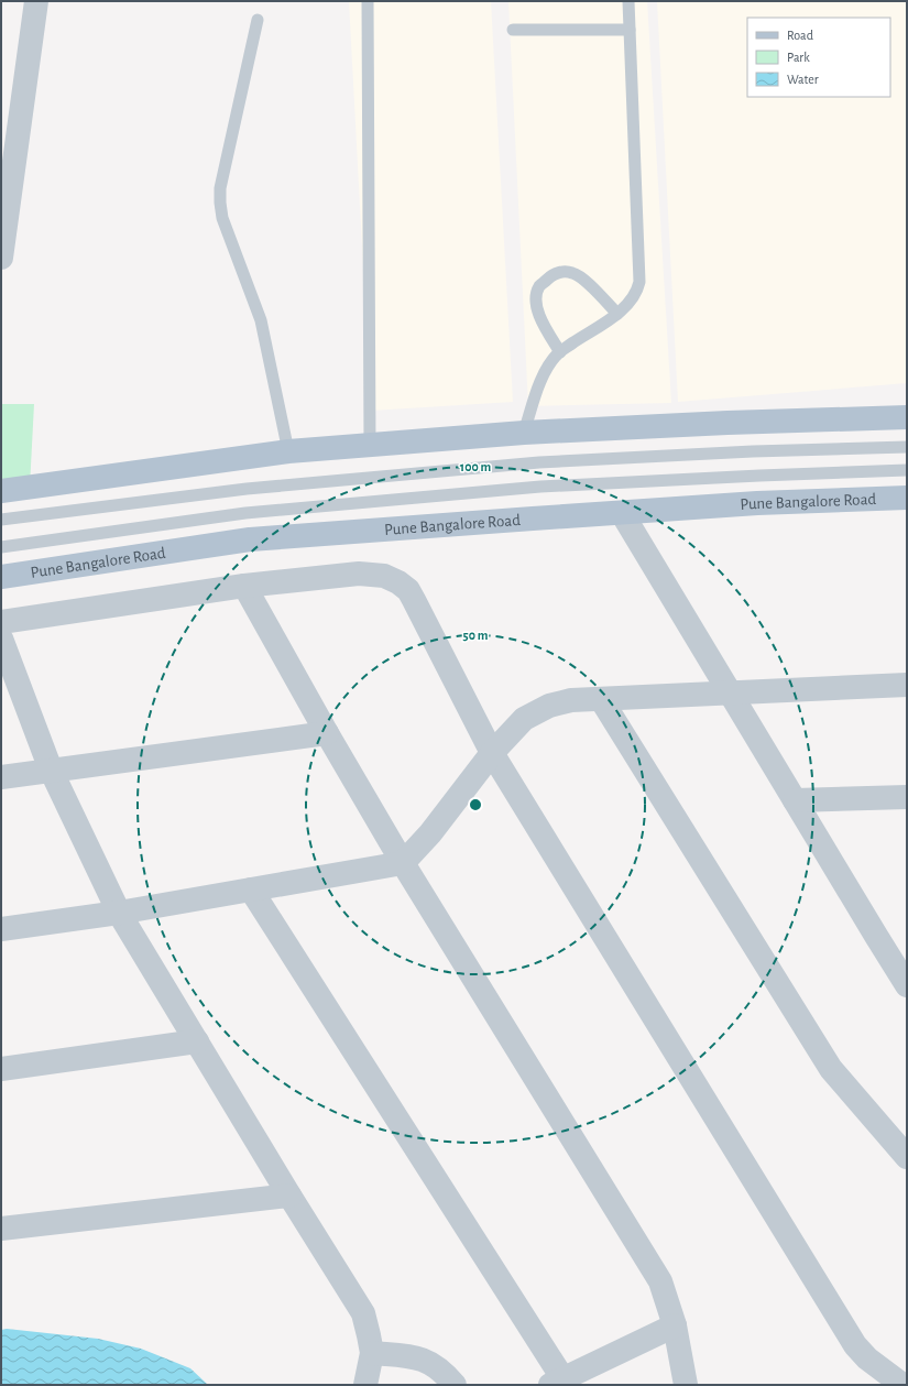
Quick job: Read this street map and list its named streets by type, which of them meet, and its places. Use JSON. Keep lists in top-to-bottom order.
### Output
{
  "streets": {
    "main road": ["Pune Bangalore Road"]
  },
  "legend": ["Road", "Park", "Water"],
  "rings": ["100 m", "50 m"]
}
